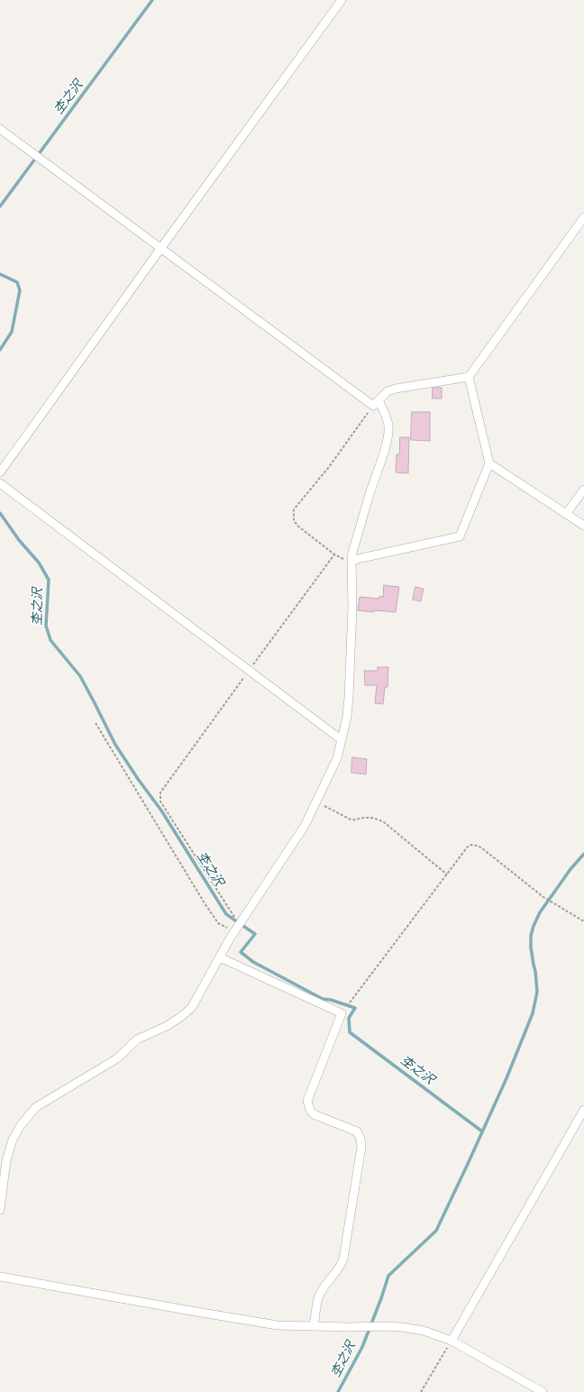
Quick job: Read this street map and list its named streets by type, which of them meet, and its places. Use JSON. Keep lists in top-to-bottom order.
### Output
{
  "water": ["杢之沢"]
}
